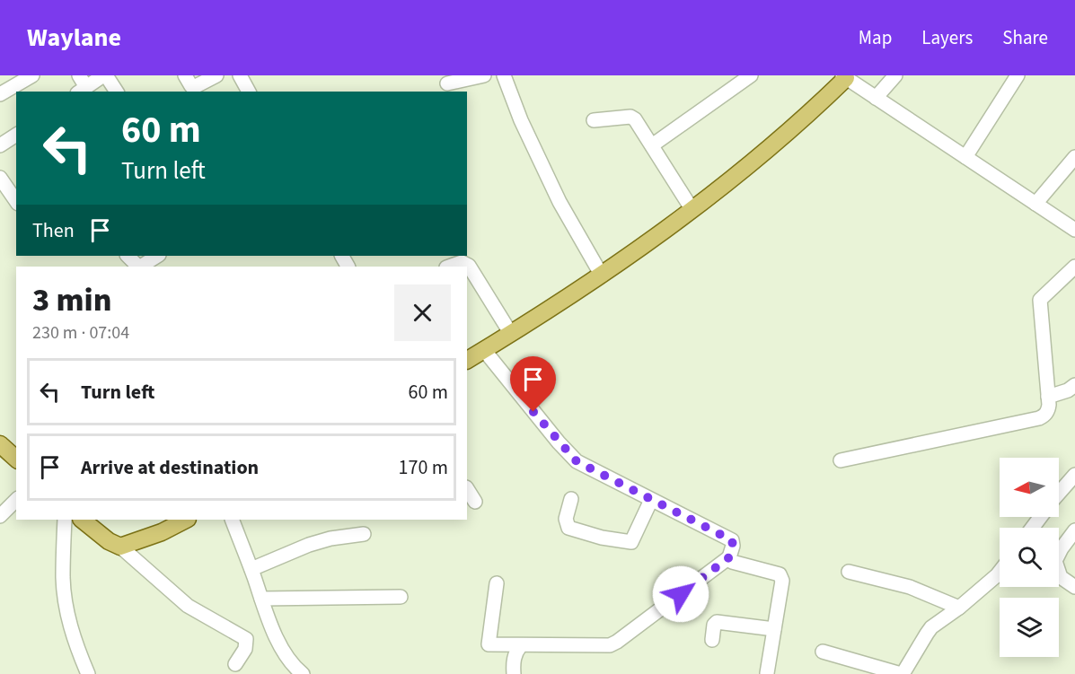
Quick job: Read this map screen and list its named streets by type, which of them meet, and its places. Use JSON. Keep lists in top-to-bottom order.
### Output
{
  "north": "left",
  "page": {
    "header": "Waylane",
    "nav": ["Map", "Layers", "Share"],
    "turn": ["60 m", "Turn left"],
    "then": "Then",
    "heading": ["3 min", "230 m · 07:04"],
    "list": [
      {
        "name": "Turn left",
        "value": "60 m"
      },
      {
        "name": "Arrive at destination",
        "value": "170 m"
      }
    ]
  }
}
